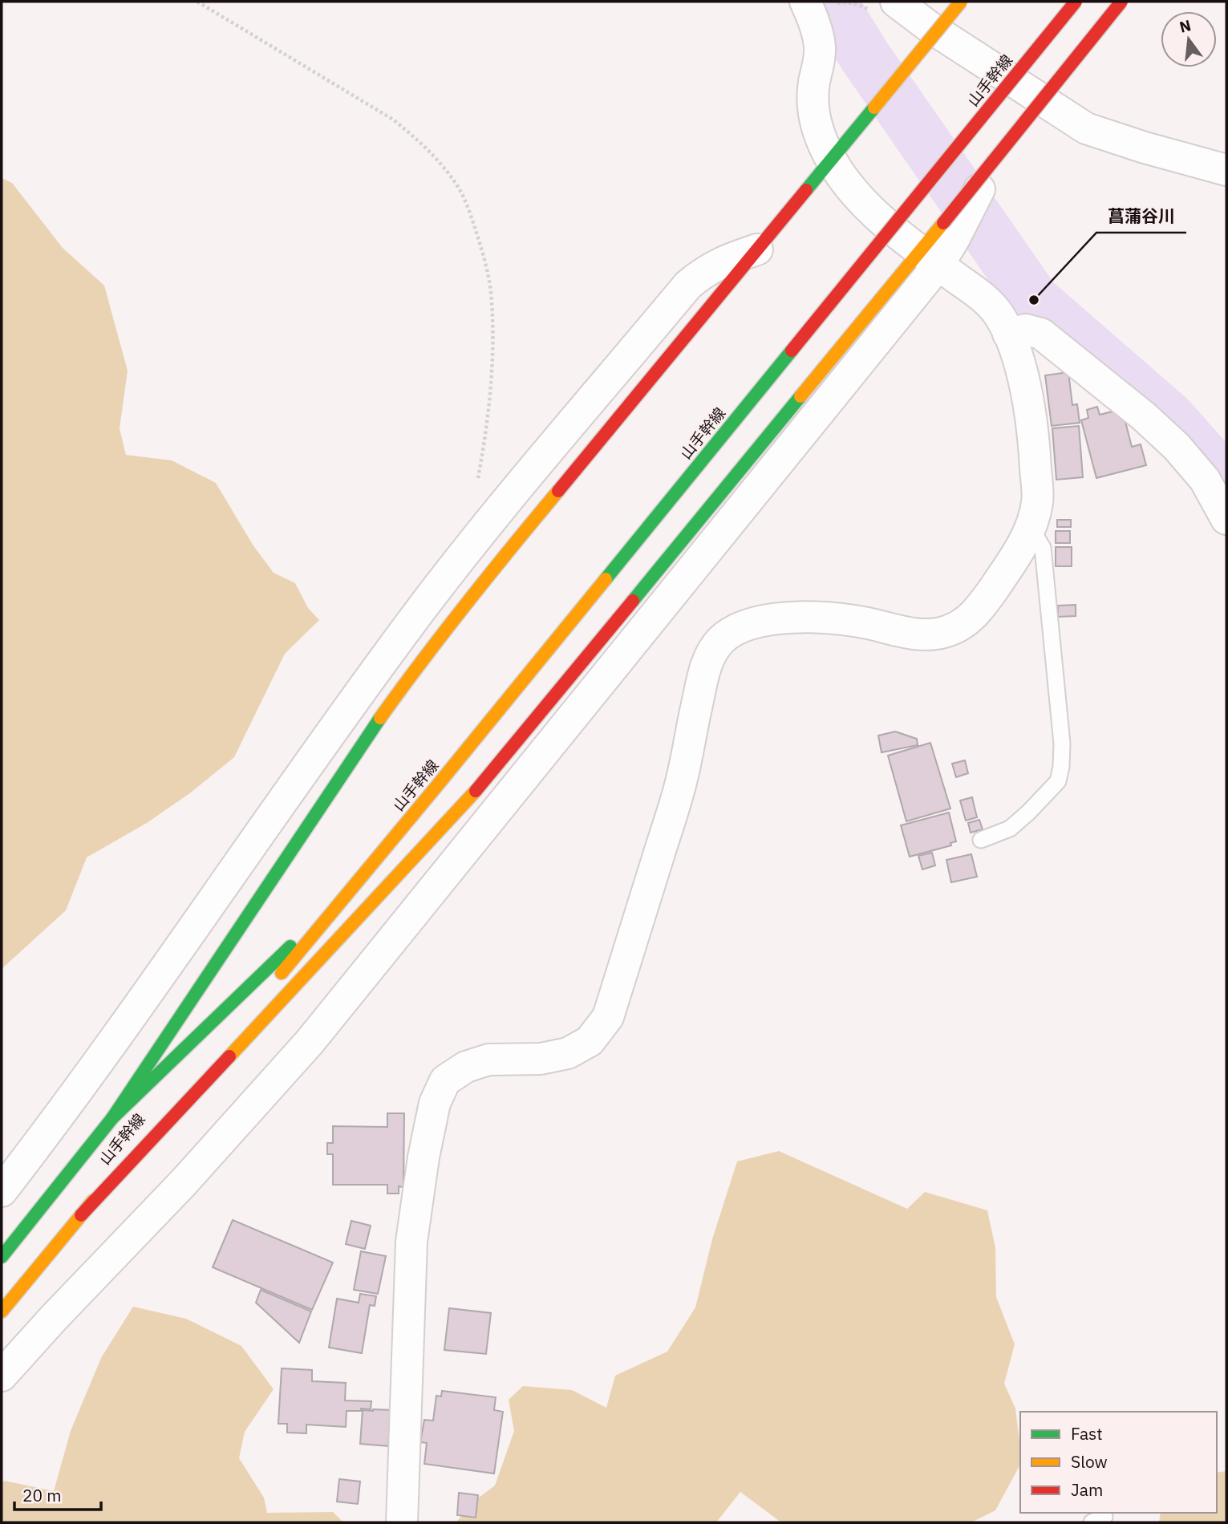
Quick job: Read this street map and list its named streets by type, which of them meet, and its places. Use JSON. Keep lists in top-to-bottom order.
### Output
{
  "streets": {
    "main road": ["山手幹線"]
  },
  "places": ["菖蒲谷川"],
  "legend": ["Fast", "Slow", "Jam"],
  "scale_bar": "20 m",
  "north": "top"
}
